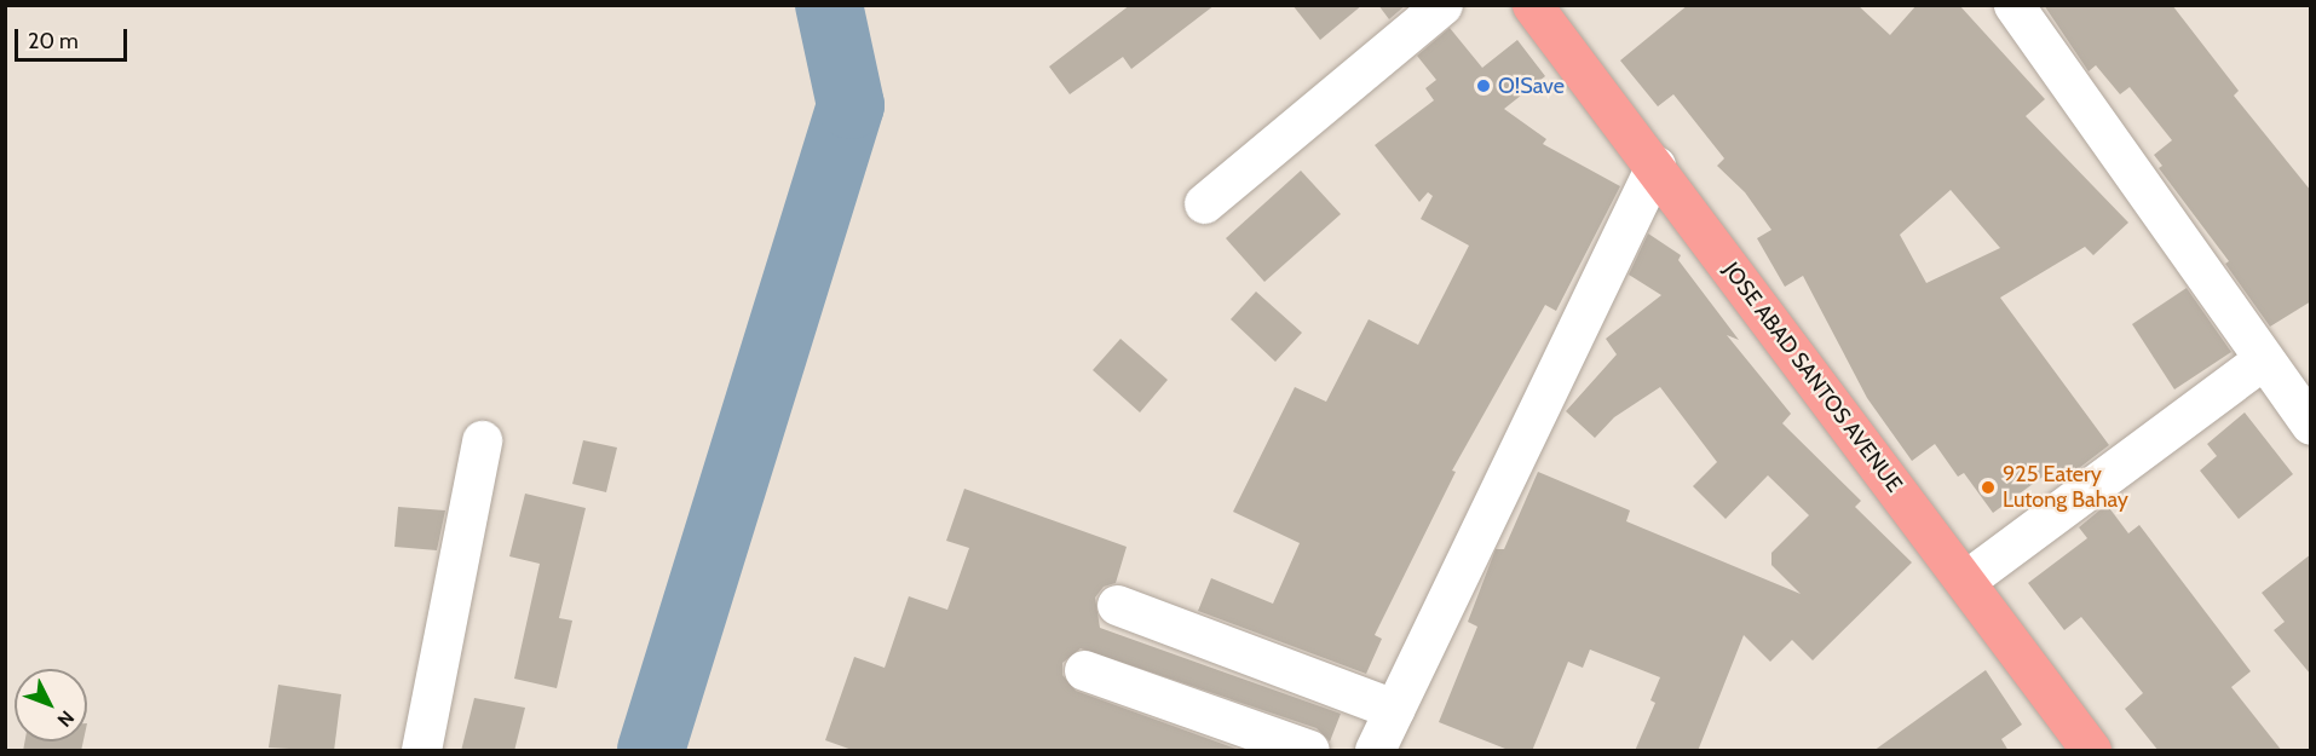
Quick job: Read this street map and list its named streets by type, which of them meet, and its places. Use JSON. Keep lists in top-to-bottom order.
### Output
{
  "streets": {
    "highway": ["JOSE ABAD SANTOS AVENUE"]
  },
  "places": ["O!Save", "925 Eatery Lutong Bahay"],
  "scale_bar": "20 m",
  "north": "bottom right"
}
